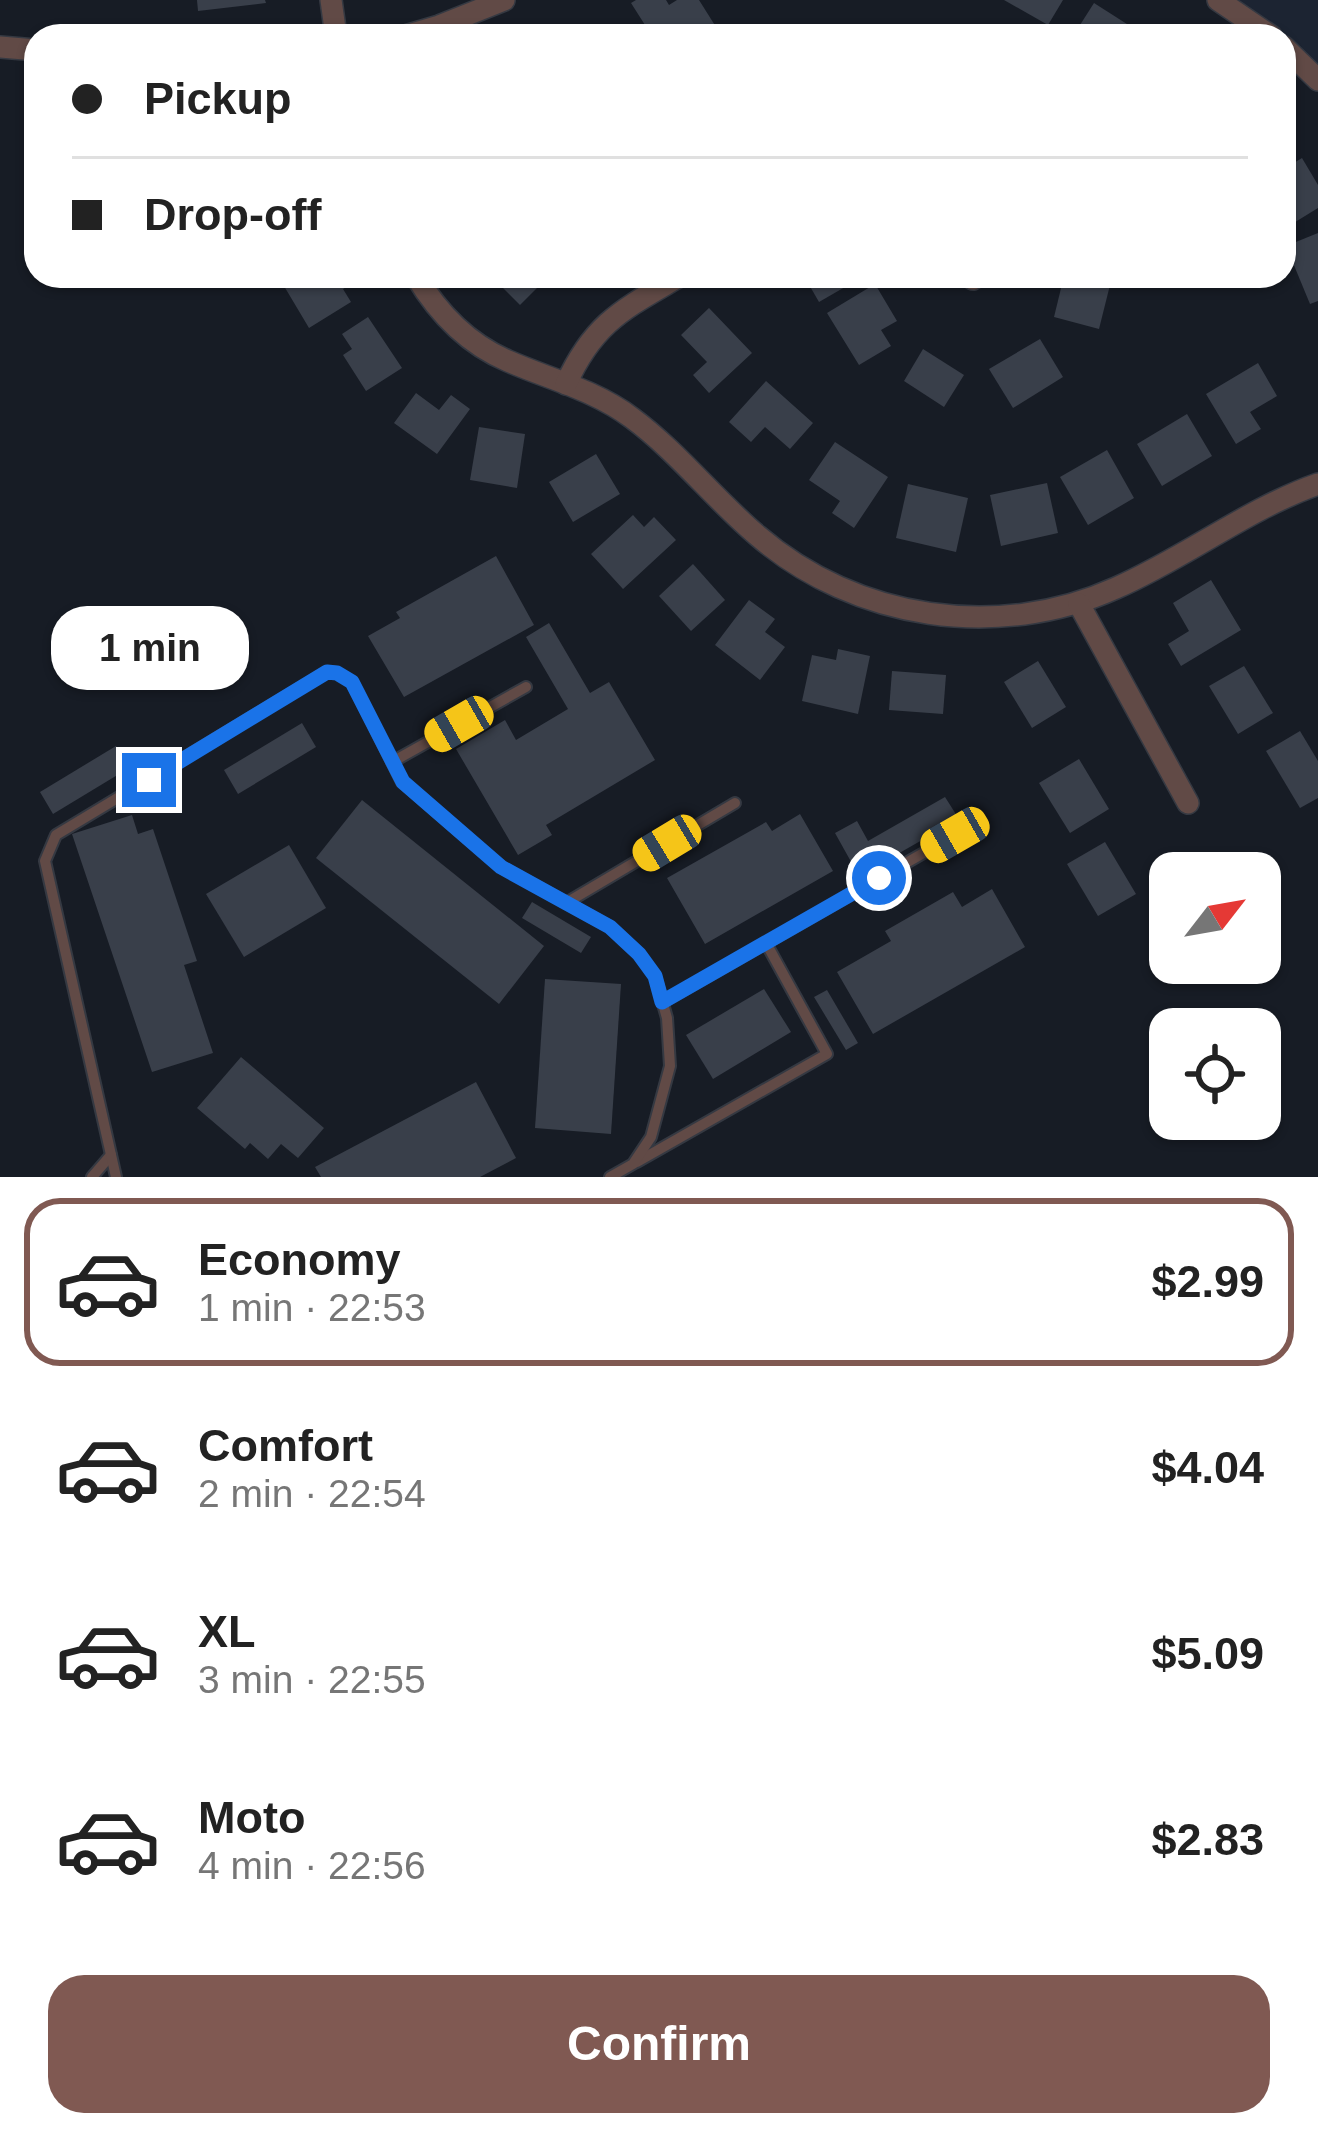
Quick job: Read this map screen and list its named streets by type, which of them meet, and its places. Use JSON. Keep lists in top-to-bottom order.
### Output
{
  "north": "top right",
  "page": {
    "banner": ["Pickup", "Drop-off"],
    "bubble": "1 min",
    "list": [
      {
        "name": "Economy",
        "note": "1 min · 22:53",
        "value": "$2.99"
      },
      {
        "name": "Comfort",
        "note": "2 min · 22:54",
        "value": "$4.04"
      },
      {
        "name": "XL",
        "note": "3 min · 22:55",
        "value": "$5.09"
      },
      {
        "name": "Moto",
        "note": "4 min · 22:56",
        "value": "$2.83"
      }
    ],
    "buttons": "Confirm"
  }
}
